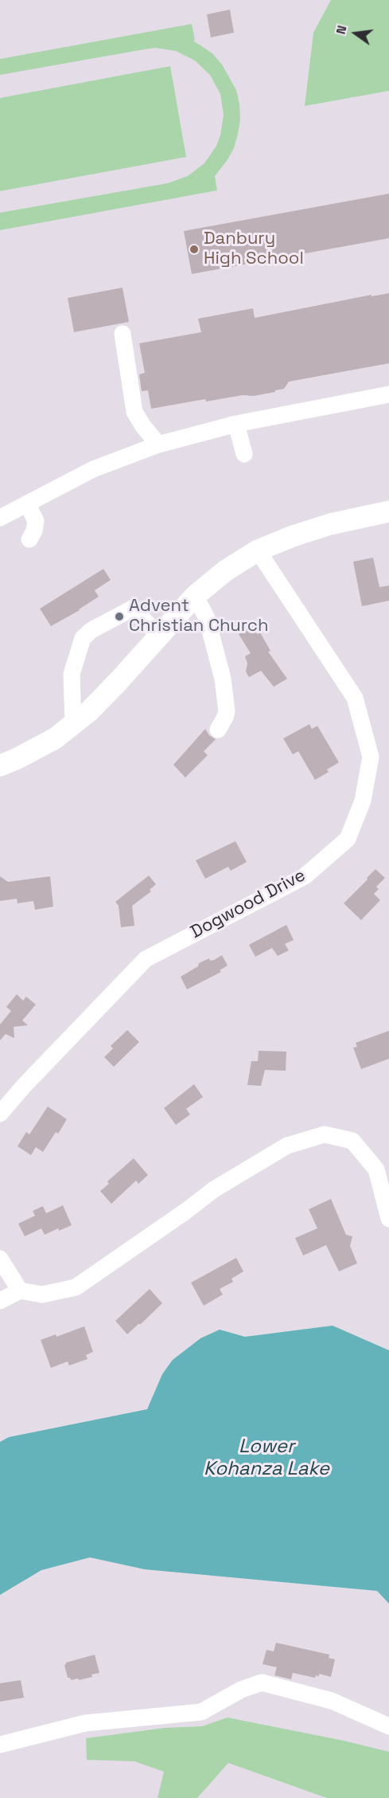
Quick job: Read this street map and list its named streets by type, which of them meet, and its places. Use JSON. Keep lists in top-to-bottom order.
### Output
{
  "streets": {
    "street": ["Dogwood Drive"]
  },
  "water": ["Lower Kohanza Lake"],
  "places": ["Danbury High School", "Advent Christian Church"],
  "north": "left"
}
